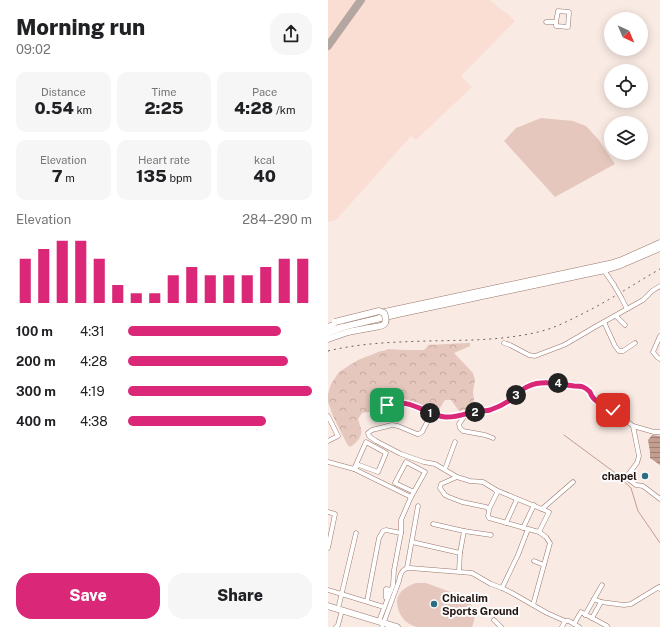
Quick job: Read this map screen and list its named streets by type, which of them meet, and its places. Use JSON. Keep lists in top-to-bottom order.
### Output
{
  "places": ["chapel", "Chicalim Sports Ground"],
  "north": "bottom right",
  "page": {
    "heading": ["Morning run", "09:02"],
    "stats": [
      ["Distance", "0.54 km"],
      ["Time", "2:25"],
      ["Pace", "4:28 /km"],
      ["Elevation", "7 m"],
      ["Heart rate", "135 bpm"],
      ["kcal", "40"]
    ],
    "chart": ["Elevation", "284–290 m"],
    "list": [
      {
        "name": "100 m",
        "note": "4:31"
      },
      {
        "name": "200 m",
        "note": "4:28"
      },
      {
        "name": "300 m",
        "note": "4:19"
      },
      {
        "name": "400 m",
        "note": "4:38"
      }
    ],
    "pins": [
      "4",
      "3",
      "2",
      "1"
    ],
    "buttons": ["Save", "Share"]
  }
}
